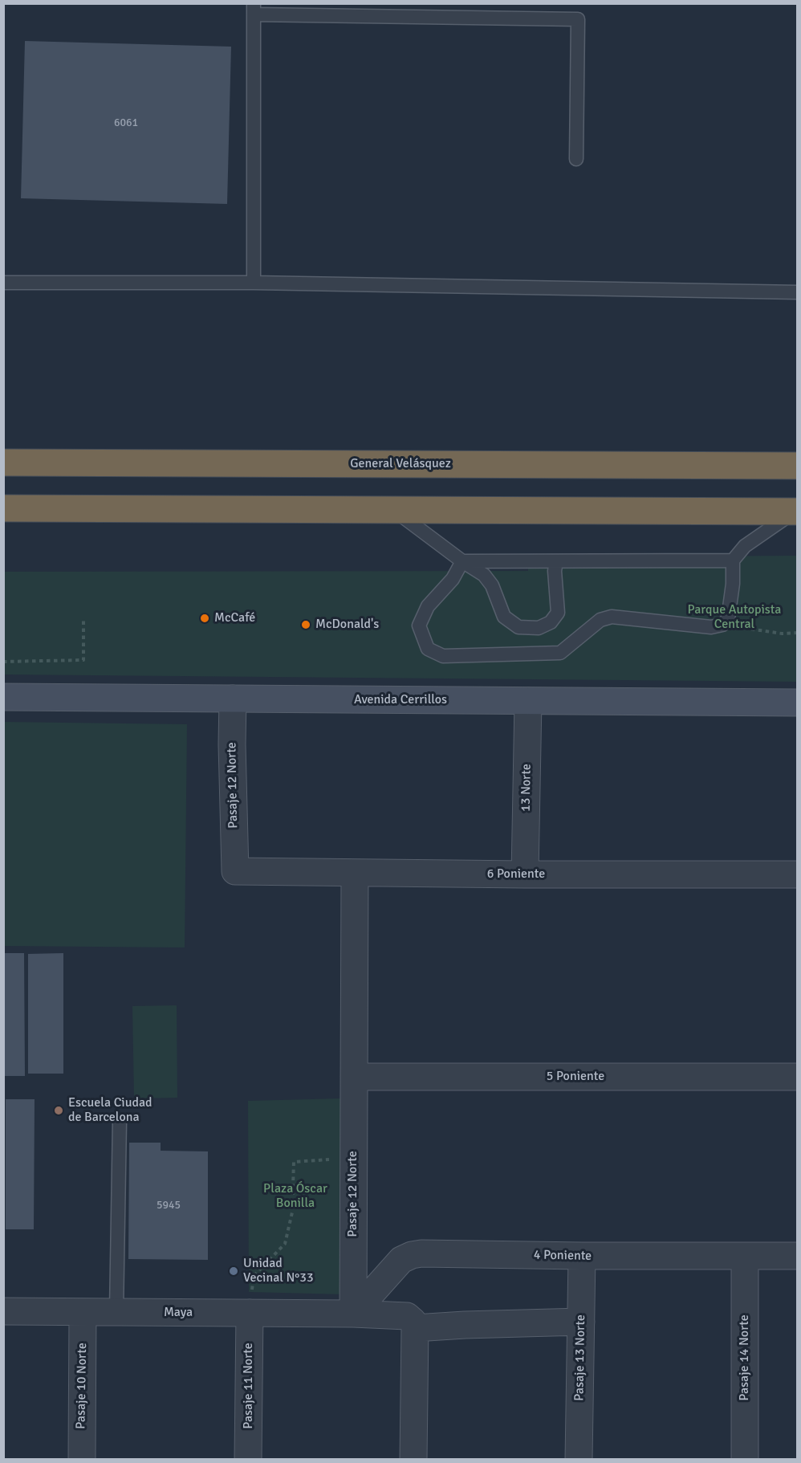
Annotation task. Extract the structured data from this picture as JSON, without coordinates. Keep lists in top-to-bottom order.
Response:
{
  "streets": {
    "highway": ["General Velásquez"],
    "main road": ["Avenida Cerrillos"],
    "street": [
      "Pasaje 12 Norte",
      "13 Norte",
      "6 Poniente",
      "5 Poniente",
      "4 Poniente",
      "Maya",
      "Pasaje 13 Norte",
      "Pasaje 14 Norte",
      "Pasaje 10 Norte",
      "Pasaje 11 Norte"
    ]
  },
  "crossings": [
    ["Avenida Cerrillos", "Pasaje 12 Norte"],
    ["Avenida Cerrillos", "13 Norte"],
    ["Pasaje 12 Norte", "6 Poniente"],
    ["Pasaje 12 Norte", "5 Poniente"],
    ["Pasaje 12 Norte", "4 Poniente"],
    ["Pasaje 12 Norte", "Maya"],
    ["13 Norte", "6 Poniente"],
    ["4 Poniente", "Maya"],
    ["4 Poniente", "Pasaje 13 Norte"],
    ["4 Poniente", "Pasaje 14 Norte"],
    ["Maya", "Pasaje 10 Norte"],
    ["Maya", "Pasaje 11 Norte"]
  ],
  "parks": ["Parque Autopista Central", "Plaza Óscar Bonilla"],
  "places": [
    "McCafé",
    "McDonald's",
    "Escuela Ciudad de Barcelona",
    "Unidad Vecinal N°33"
  ],
  "house_numbers": ["6061", "5945"]
}
